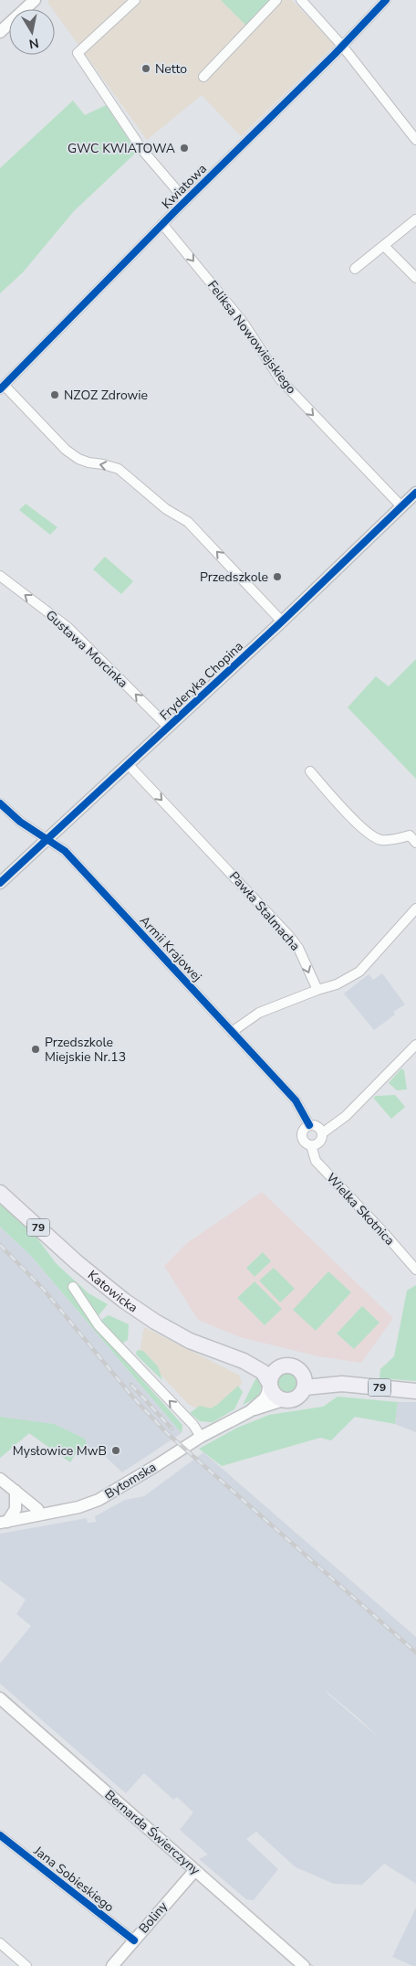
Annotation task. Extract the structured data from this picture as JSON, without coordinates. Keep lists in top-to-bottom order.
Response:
{
  "streets": {
    "main road": ["79", "Katowicka"],
    "street": [
      "Kwiatowa",
      "Feliksa Nowowiejskiego",
      "Gustawa Morcinka",
      "Fryderyka Chopina",
      "Pawła Stalmacha",
      "Armii Krajowej",
      "Wielka Skotnica",
      "Bytomska",
      "Bernarda Świerczyny",
      "Jana Sobieskiego",
      "Boliny"
    ]
  },
  "crossings": [
    ["Kwiatowa", "Feliksa Nowowiejskiego"],
    ["Feliksa Nowowiejskiego", "Fryderyka Chopina"],
    ["Gustawa Morcinka", "Fryderyka Chopina"],
    ["Fryderyka Chopina", "Pawła Stalmacha"],
    ["Fryderyka Chopina", "Armii Krajowej"],
    ["Armii Krajowej", "Wielka Skotnica"],
    ["79", "Katowicka"],
    ["79", "Bytomska"],
    ["Katowicka", "Bytomska"],
    ["Bernarda Świerczyny", "Boliny"],
    ["Jana Sobieskiego", "Boliny"]
  ],
  "one_way": ["Feliksa Nowowiejskiego", "Gustawa Morcinka", "Pawła Stalmacha"],
  "places": [
    "Netto",
    "GWC KWIATOWA",
    "NZOZ Zdrowie",
    "Przedszkole",
    "Przedszkole Miejskie Nr.13",
    "Mysłowice MwB"
  ],
  "north": "bottom"
}
